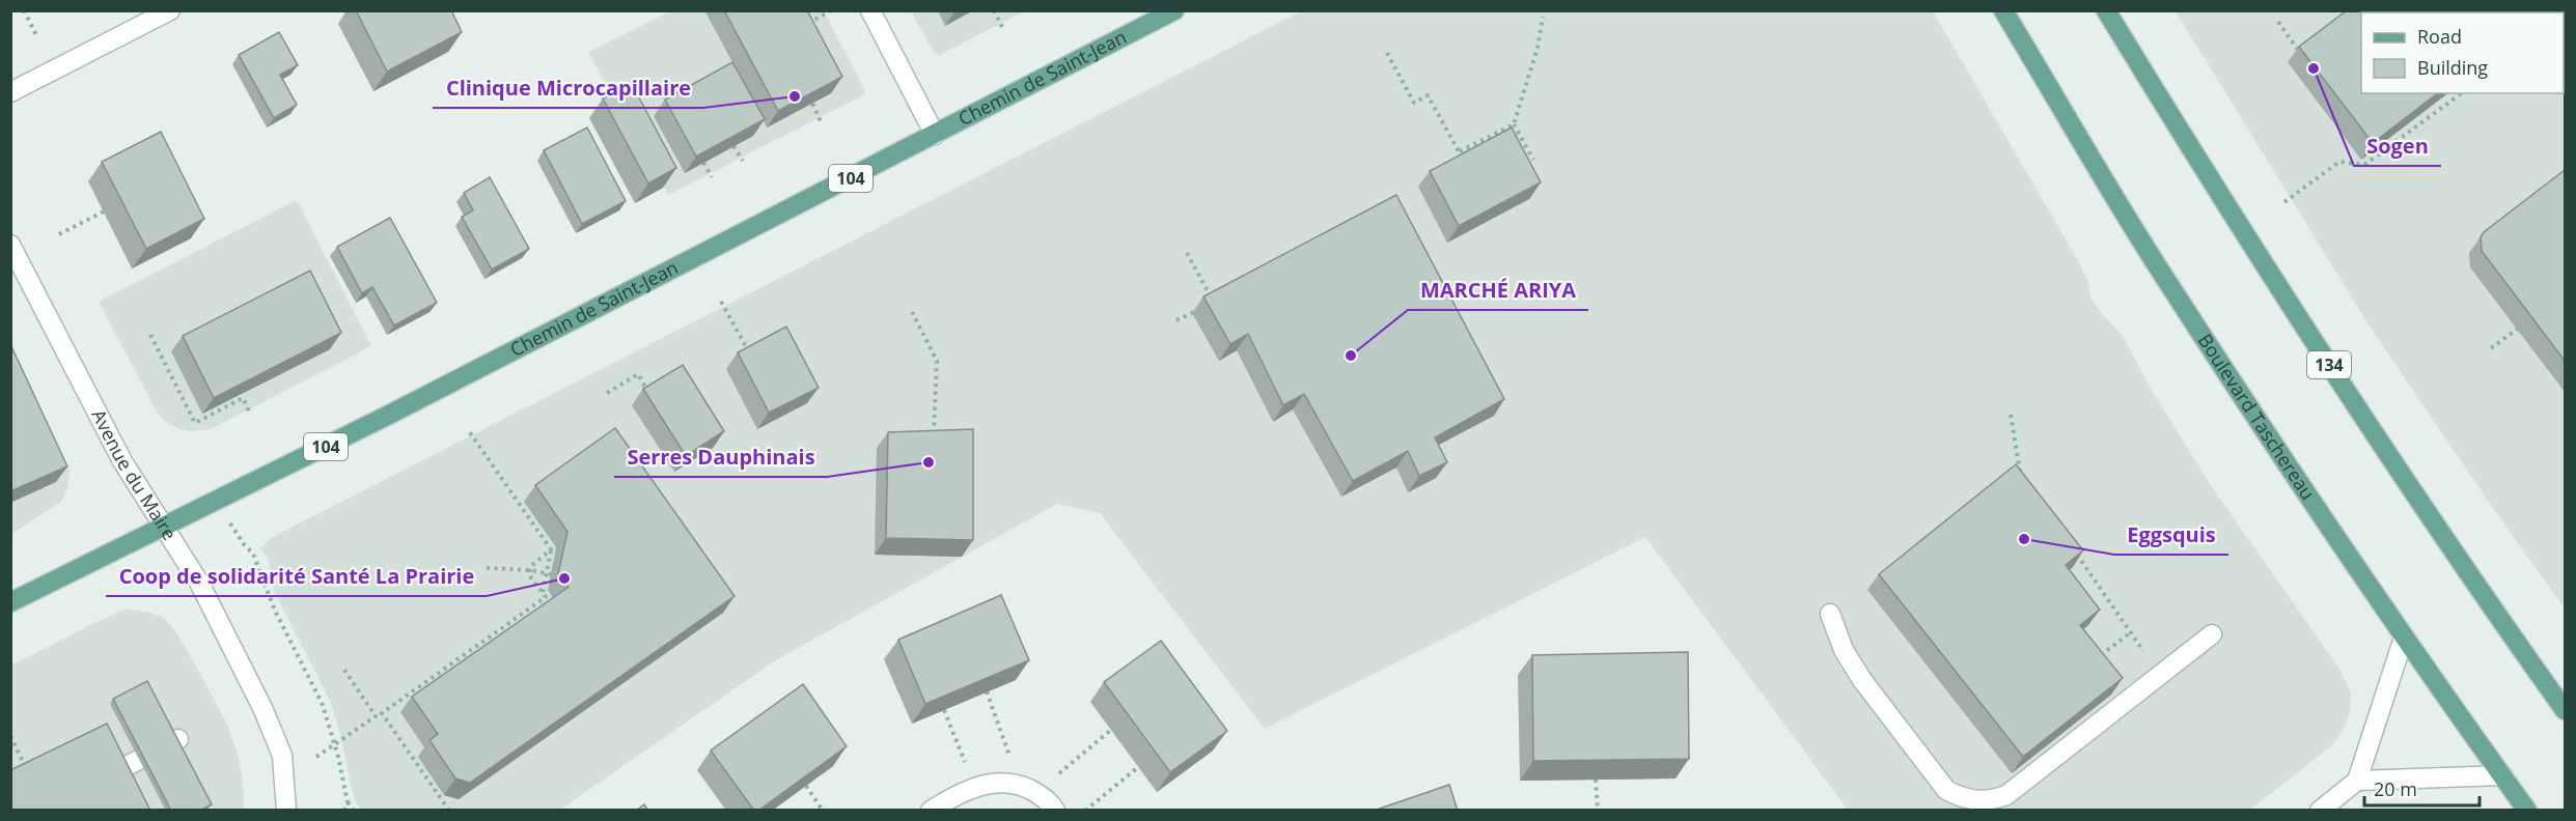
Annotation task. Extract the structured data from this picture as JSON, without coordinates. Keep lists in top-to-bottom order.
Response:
{
  "streets": {
    "main road": [
      "Chemin de Saint-Jean",
      "104",
      "134",
      "Boulevard Taschereau"
    ],
    "street": ["Avenue du Maire"]
  },
  "crossings": [
    ["Chemin de Saint-Jean", "Avenue du Maire"]
  ],
  "places": [
    "Sogen",
    "Clinique Microcapillaire",
    "MARCHÉ ARIYA",
    "Serres Dauphinais",
    "Eggsquis",
    "Coop de solidarité Santé La Prairie"
  ],
  "legend": ["Road", "Building"],
  "scale_bar": "20 m"
}
